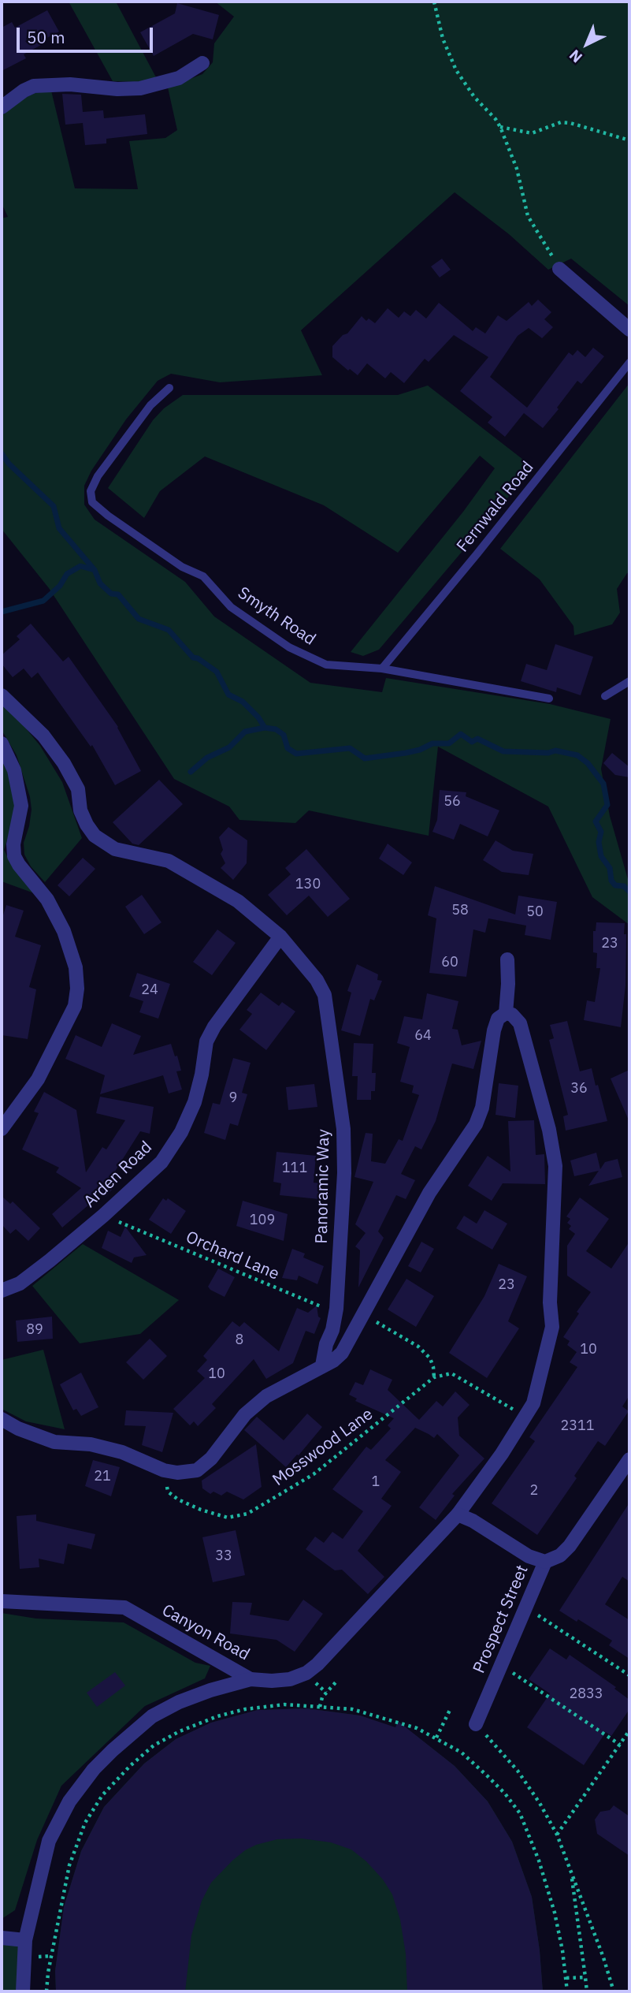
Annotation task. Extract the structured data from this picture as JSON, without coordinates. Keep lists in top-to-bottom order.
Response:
{
  "streets": {
    "street": [
      "Arden Road",
      "Panoramic Way",
      "Prospect Street",
      "Canyon Road"
    ],
    "lane": ["Fernwald Road", "Smyth Road"],
    "path": ["Orchard Lane", "Mosswood Lane"]
  },
  "crossings": [
    ["Fernwald Road", "Smyth Road"],
    ["Arden Road", "Panoramic Way"],
    ["Arden Road", "Orchard Lane"]
  ],
  "house_numbers": [
    "56",
    "130",
    "58",
    "50",
    "23",
    "60",
    "24",
    "64",
    "36",
    "9",
    "111",
    "109",
    "23",
    "89",
    "8",
    "10",
    "10",
    "2311",
    "21",
    "1",
    "2",
    "33",
    "2833"
  ],
  "scale_bar": "50 m",
  "north": "bottom left"
}
